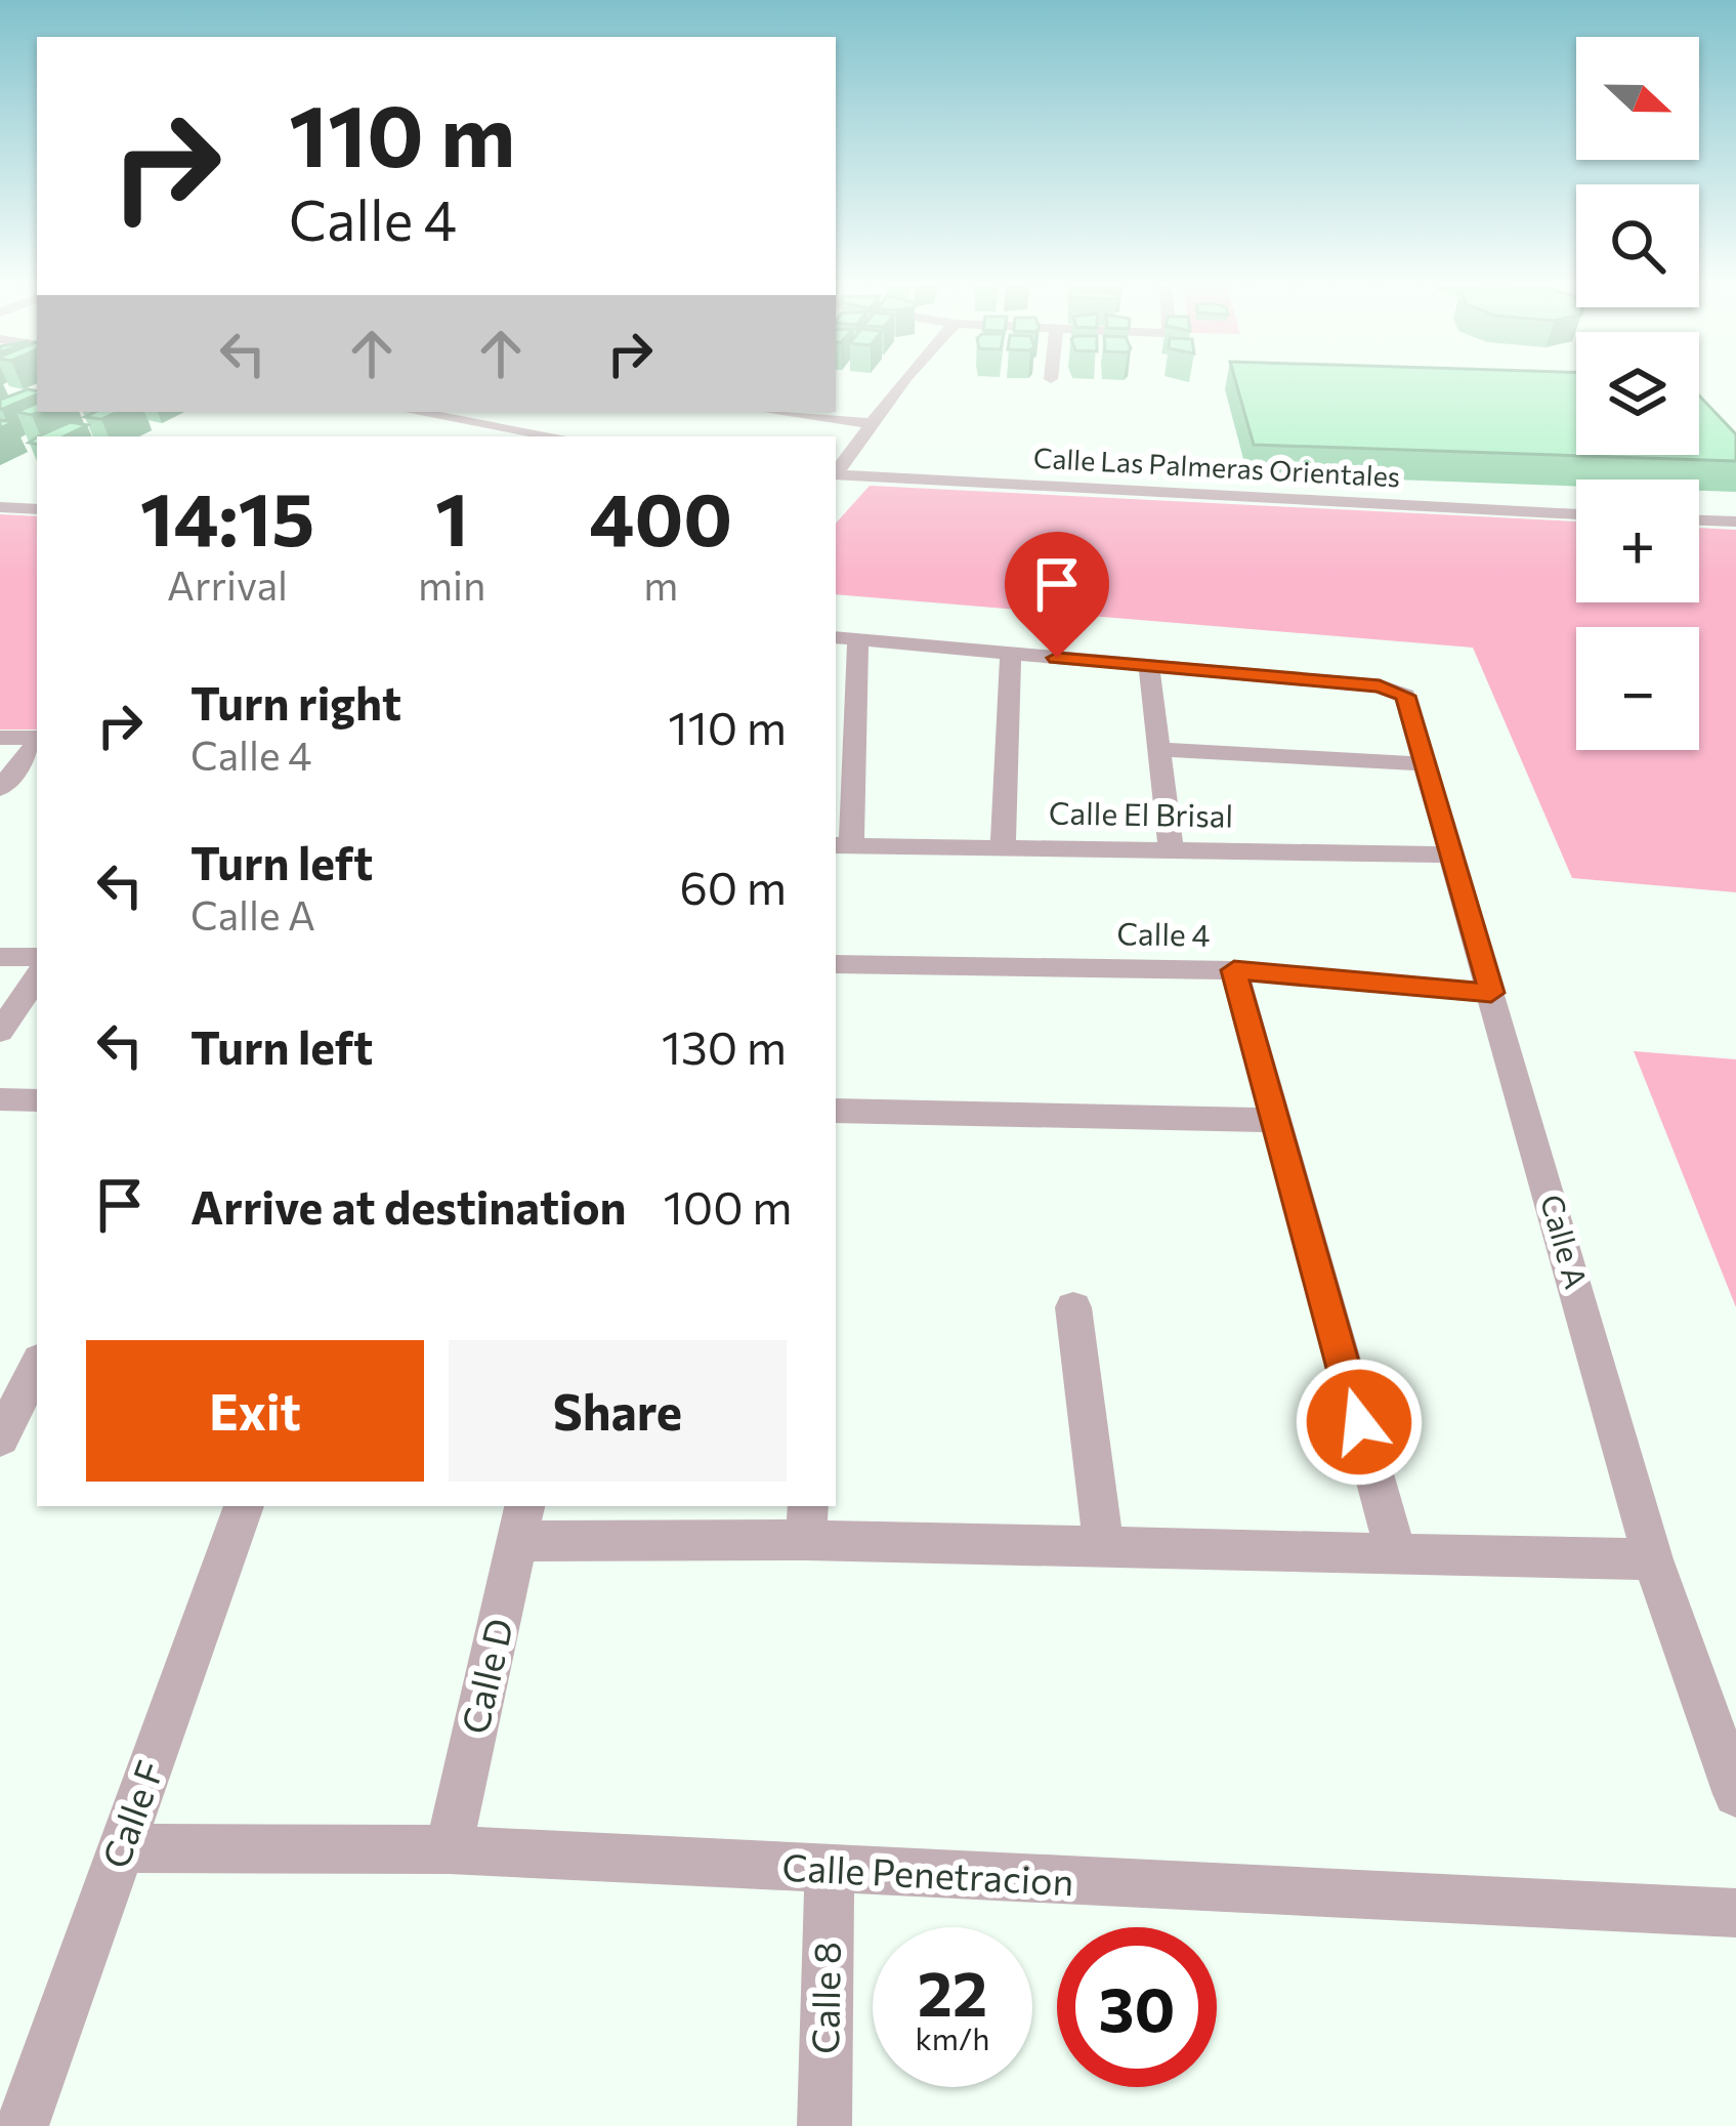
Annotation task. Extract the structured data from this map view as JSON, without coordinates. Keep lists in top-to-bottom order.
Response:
{
  "streets": {
    "street": [
      "Calle Las Palmeras Orientales",
      "Calle El Brisal",
      "Calle 4",
      "Calle A",
      "Calle D",
      "Calle F",
      "Calle Penetracion",
      "Calle 8"
    ]
  },
  "crossings": [
    ["Calle El Brisal", "Calle A"],
    ["Calle 4", "Calle A"],
    ["Calle D", "Calle Penetracion"],
    ["Calle F", "Calle Penetracion"],
    ["Calle Penetracion", "Calle 8"]
  ],
  "north": "right",
  "page": {
    "map_buttons": ["+", "−"],
    "turn": ["110 m", "Calle 4"],
    "eta": [
      "14:15",
      "Arrival",
      "1",
      "min",
      "400",
      "m"
    ],
    "list": [
      {
        "name": "Turn right",
        "note": "Calle 4",
        "value": "110 m"
      },
      {
        "name": "Turn left",
        "note": "Calle A",
        "value": "60 m"
      },
      {
        "name": "Turn left",
        "value": "130 m"
      },
      {
        "name": "Arrive at destination",
        "value": "100 m"
      }
    ],
    "buttons": ["Exit", "Share"],
    "speed": "22 km/h",
    "limit": "30"
  }
}
